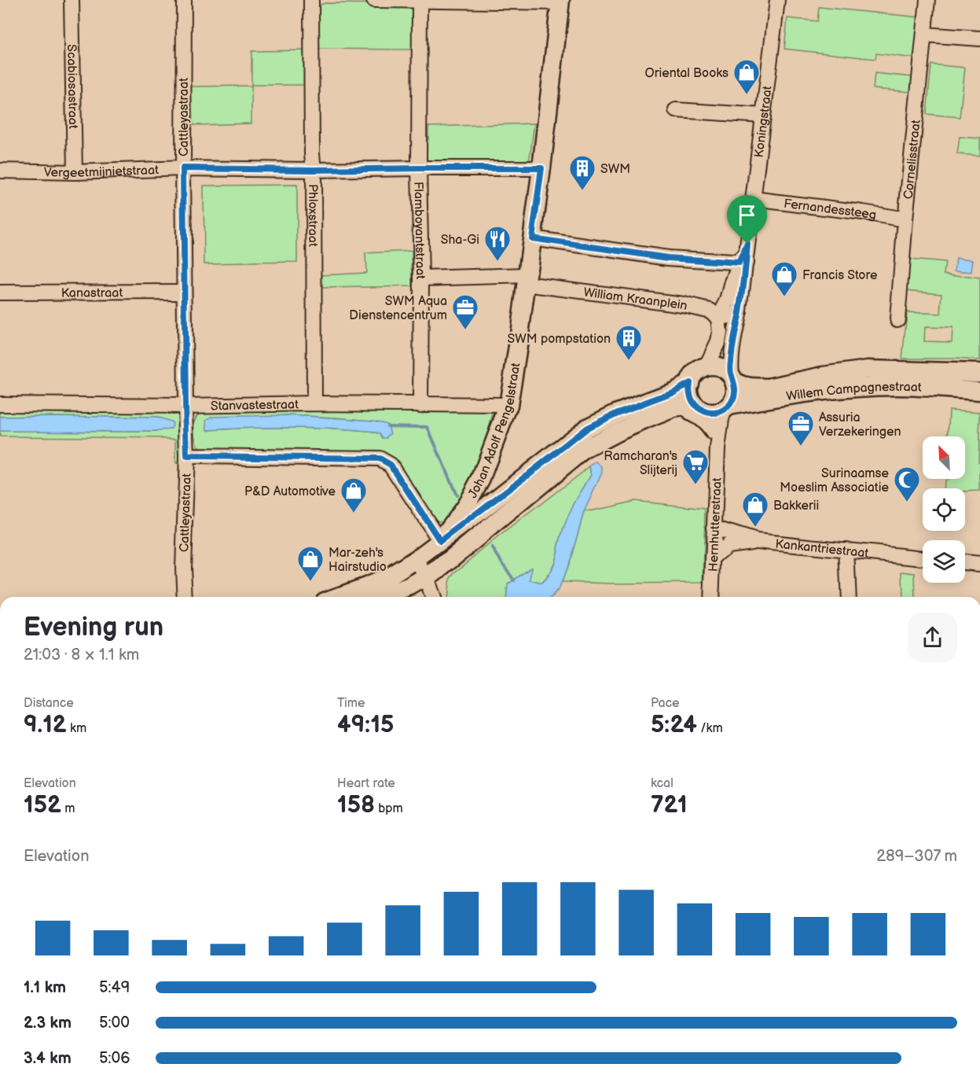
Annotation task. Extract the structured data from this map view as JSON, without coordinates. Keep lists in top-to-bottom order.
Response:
{
  "streets": {
    "main road": ["Willem Campagnestraat", "Johan Adolf Pengelstraat"],
    "street": [
      "Scabiosastraat",
      "Cattleyastraat",
      "Koningstraat",
      "Cornelisstraat",
      "Vergeetmijnietstraat",
      "Fernandessteeg",
      "Phloxstraat",
      "Flamboyantstraat",
      "Kanastraat",
      "William Kraanplein",
      "Stanvastestraat",
      "Hernhutterstraat",
      "Kankantriestraat"
    ]
  },
  "crossings": [
    ["Scabiosastraat", "Vergeetmijnietstraat"],
    ["Cattleyastraat", "Vergeetmijnietstraat"],
    ["Cattleyastraat", "Kanastraat"],
    ["Cattleyastraat", "Stanvastestraat"],
    ["Koningstraat", "Fernandessteeg"],
    ["Koningstraat", "William Kraanplein"],
    ["Koningstraat", "Willem Campagnestraat"],
    ["Koningstraat", "Hernhutterstraat"],
    ["Cornelisstraat", "Fernandessteeg"],
    ["Vergeetmijnietstraat", "Phloxstraat"],
    ["Vergeetmijnietstraat", "Flamboyantstraat"],
    ["Vergeetmijnietstraat", "Johan Adolf Pengelstraat"],
    ["Phloxstraat", "Stanvastestraat"],
    ["Flamboyantstraat", "William Kraanplein"],
    ["Flamboyantstraat", "Stanvastestraat"],
    ["William Kraanplein", "Johan Adolf Pengelstraat"],
    ["Willem Campagnestraat", "Hernhutterstraat"],
    ["Stanvastestraat", "Johan Adolf Pengelstraat"],
    ["Hernhutterstraat", "Kankantriestraat"]
  ],
  "places": {
    "shop": [
      "Oriental Books",
      "Francis Store",
      "P&D Automotive",
      "Bakkerii",
      "Mar-zeh's Hairstudio"
    ],
    "building": ["SWM", "SWM pompstation"],
    "restaurant": ["Sha-Gi"],
    "office": ["SWM Aqua Dienstencentrum", "Assuria Verzekeringen"],
    "supermarket": ["Ramcharan's Slijterij"],
    "mosque": ["Surinaamse Moeslim Associatie"]
  },
  "north": "top left",
  "page": {
    "heading": ["Evening run", "21:03 · 8 × 1.1 km"],
    "stats": [
      ["Distance", "9.12 km"],
      ["Time", "49:15"],
      ["Pace", "5:24 /km"],
      ["Elevation", "152 m"],
      ["Heart rate", "158 bpm"],
      ["kcal", "721"]
    ],
    "chart": ["Elevation", "289–307 m"],
    "list": [
      {
        "name": "1.1 km",
        "note": "5:49"
      },
      {
        "name": "2.3 km",
        "note": "5:00"
      },
      {
        "name": "3.4 km",
        "note": "5:06"
      }
    ]
  }
}
